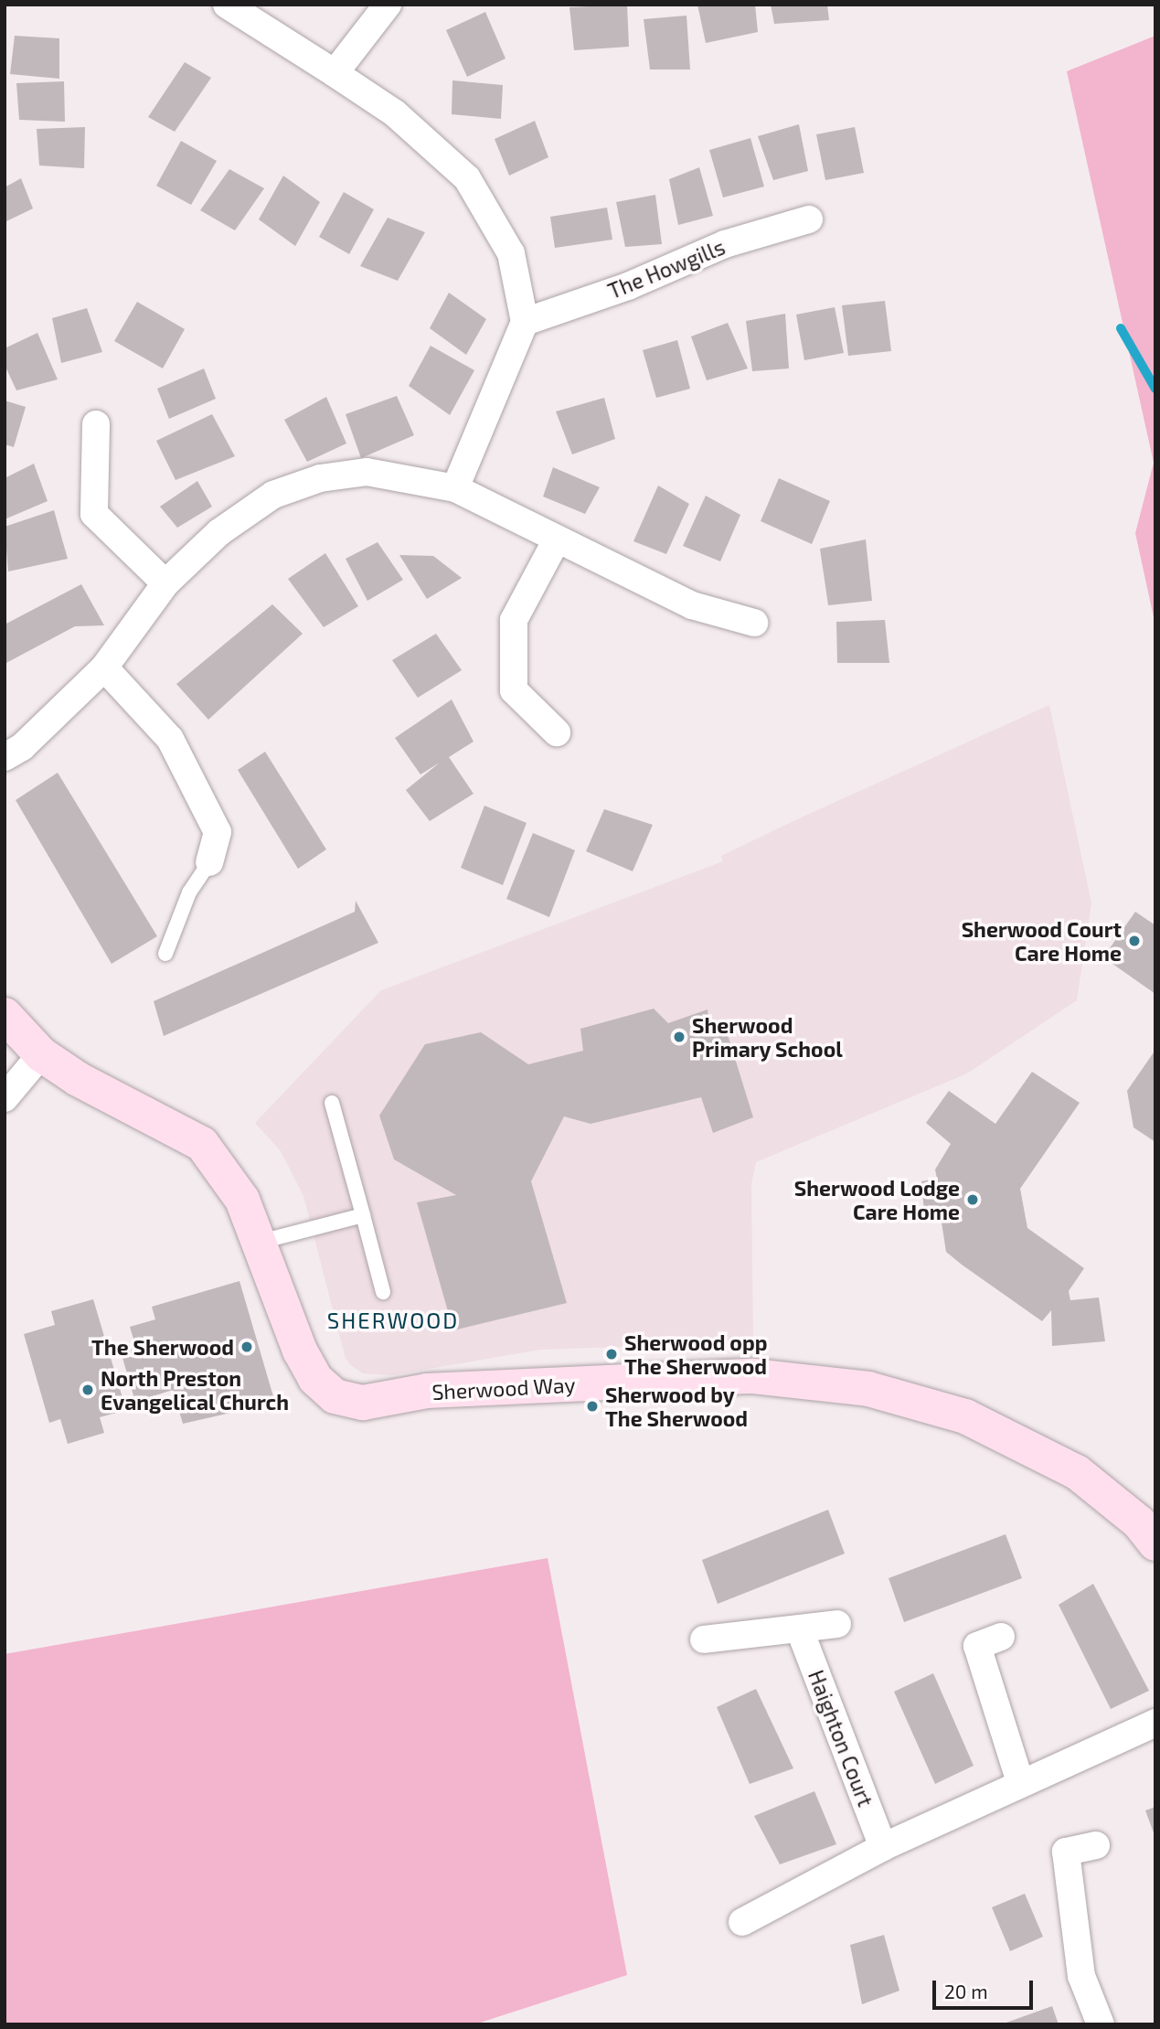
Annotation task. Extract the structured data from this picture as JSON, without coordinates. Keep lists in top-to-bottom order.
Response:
{
  "streets": {
    "street": ["The Howgills", "Sherwood Way", "Haighton Court"]
  },
  "districts": ["SHERWOOD"],
  "places": [
    "Sherwood Court Care Home",
    "Sherwood Primary School",
    "Sherwood Lodge Care Home",
    "The Sherwood",
    "Sherwood opp The Sherwood",
    "North Preston Evangelical Church",
    "Sherwood by The Sherwood"
  ],
  "scale_bar": "20 m"
}
